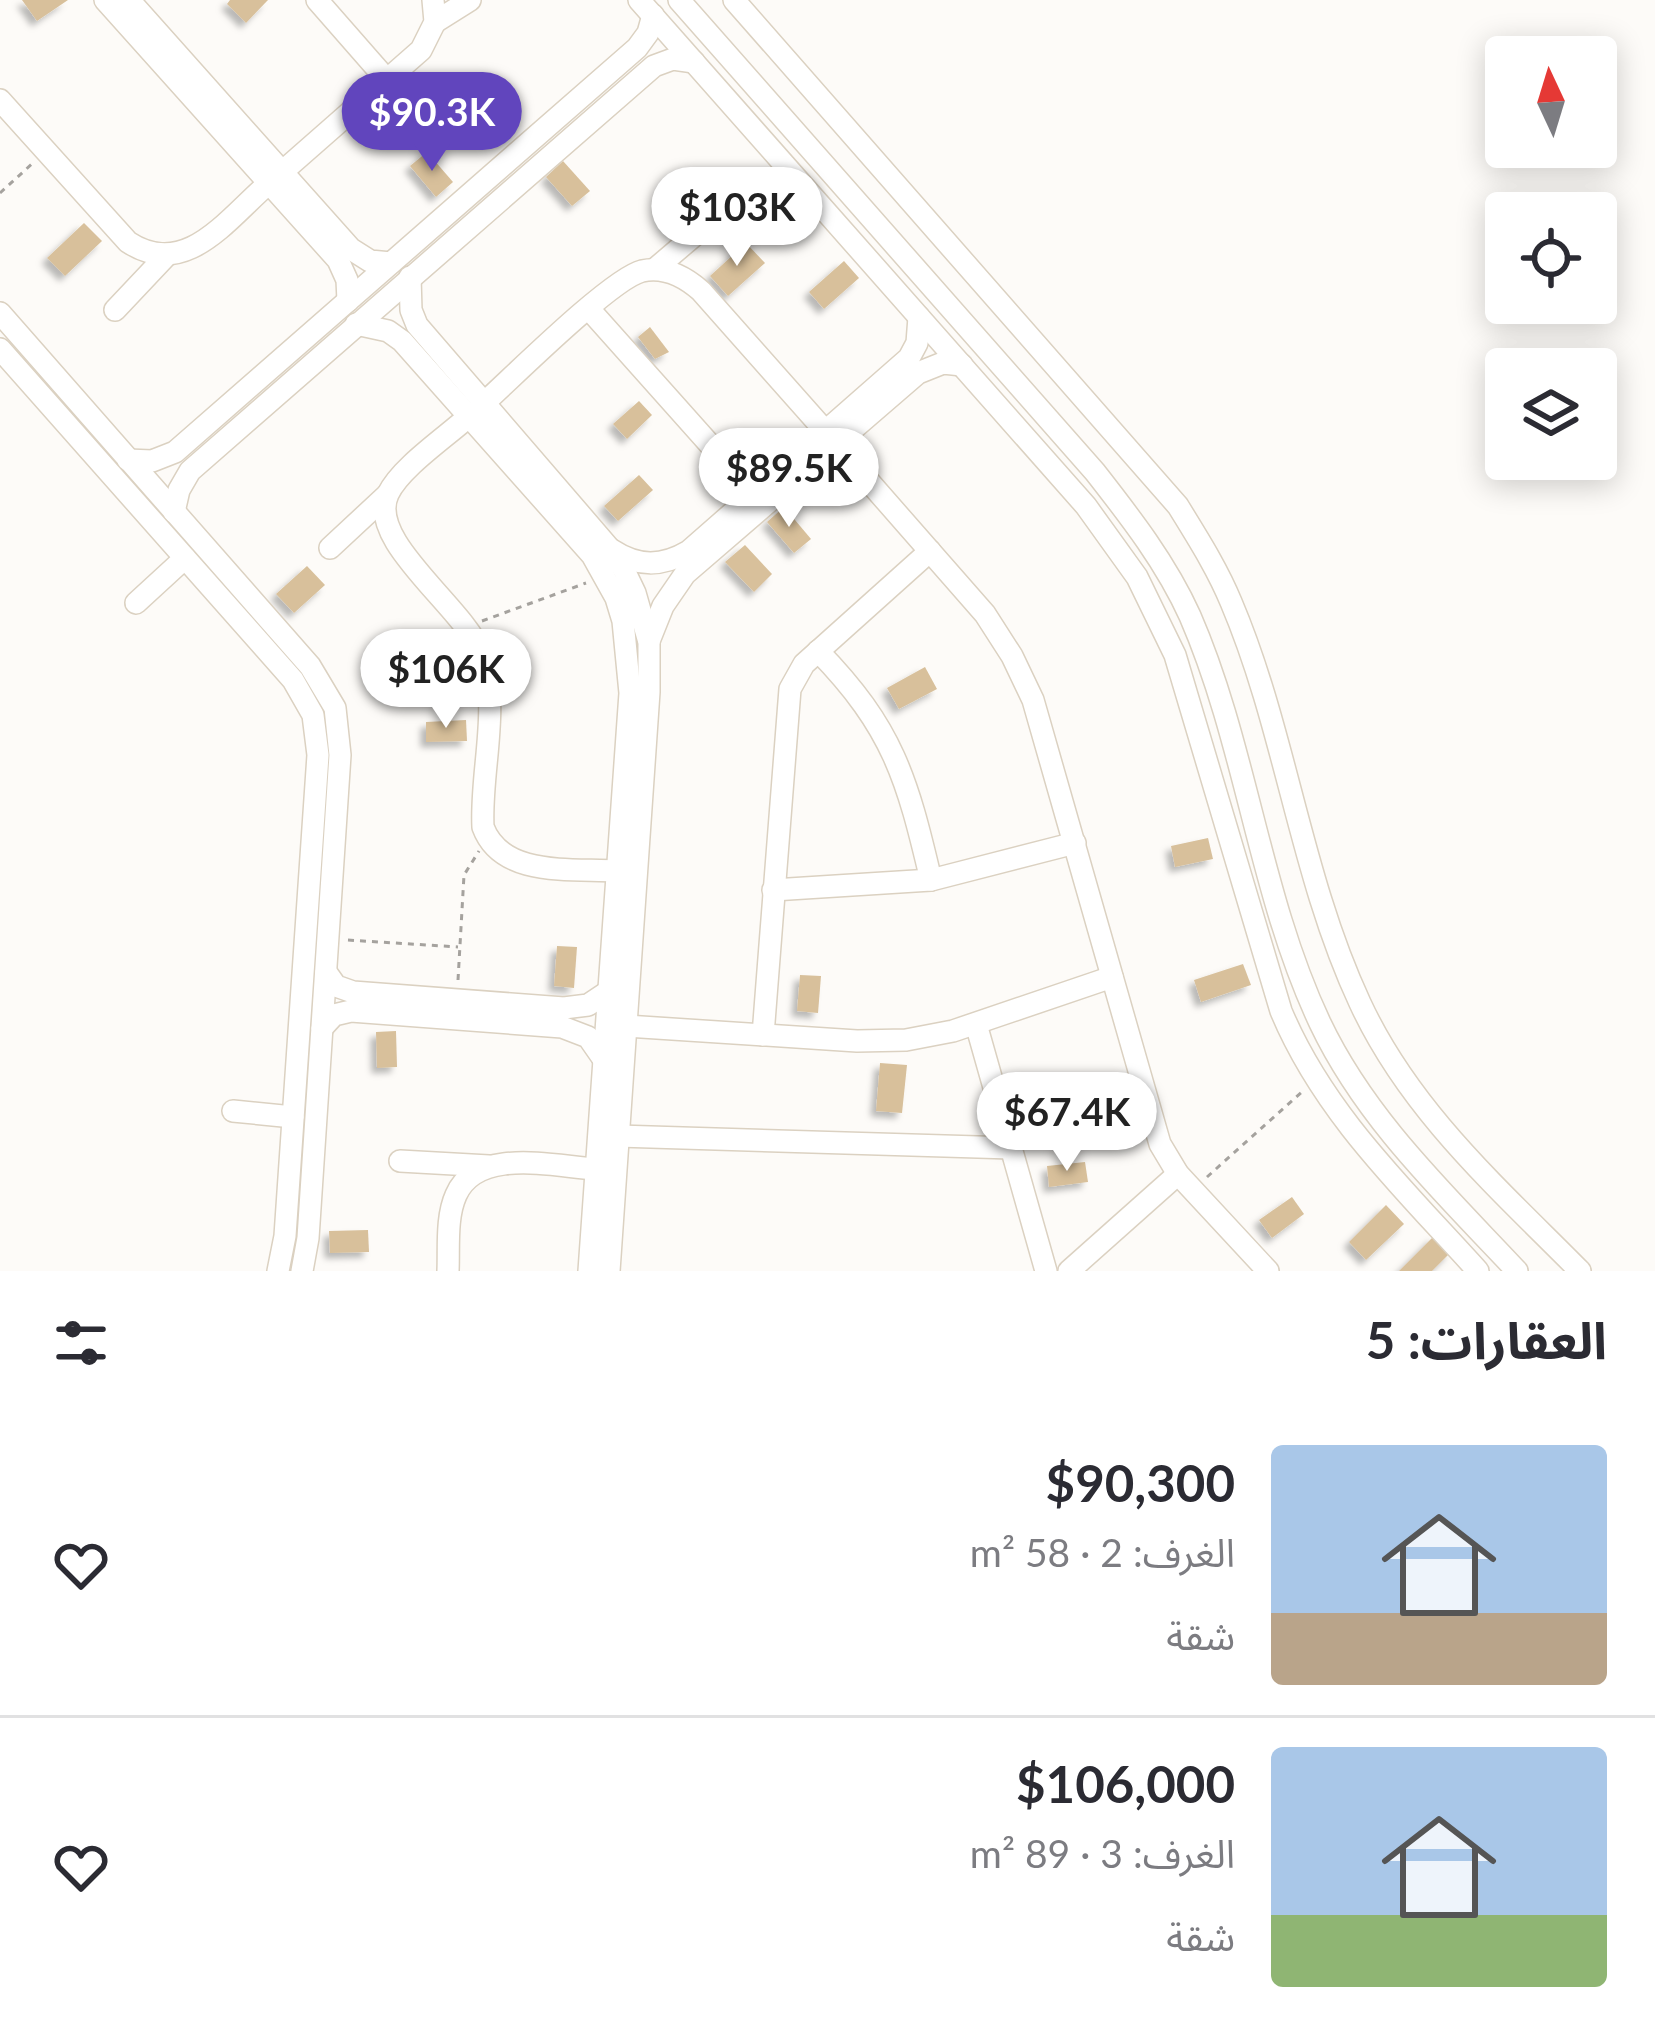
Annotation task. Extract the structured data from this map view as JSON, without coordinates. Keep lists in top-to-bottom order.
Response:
{
  "north": "top",
  "page": {
    "price": [
      "$90.3K",
      "$103K",
      "$89.5K",
      "$106K",
      "$67.4K"
    ],
    "heading": "العقارات: 5",
    "list": [
      {
        "name": "$90,300",
        "note": "الغرف: 2 · 58 m² · شقة"
      },
      {
        "name": "$106,000",
        "note": "الغرف: 3 · 89 m² · شقة"
      }
    ]
  }
}
